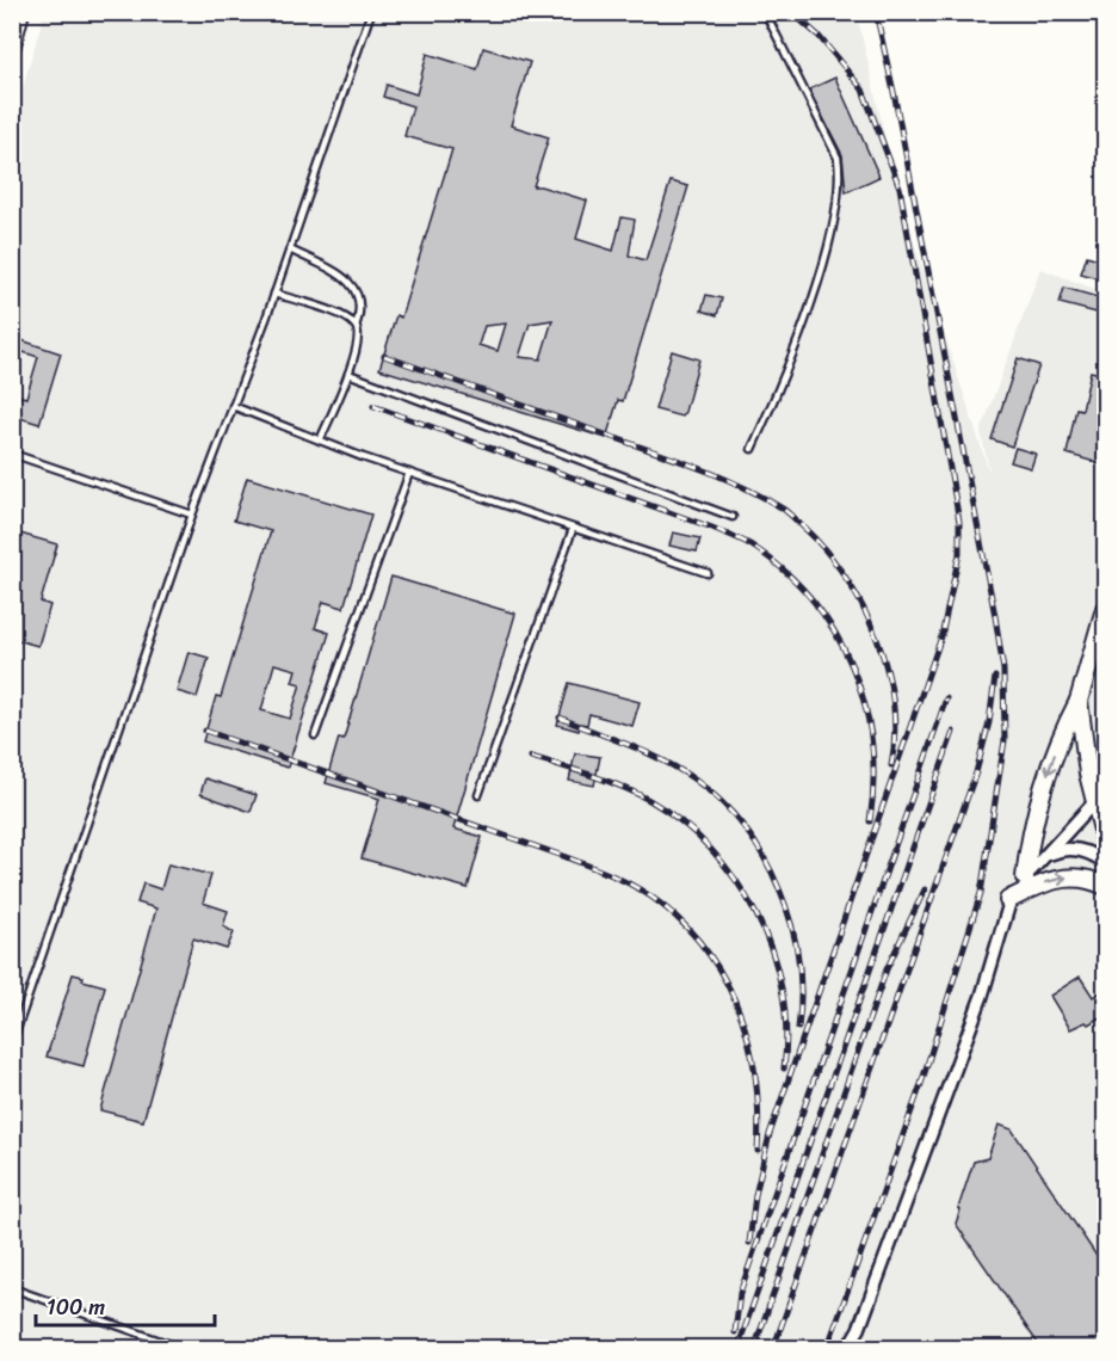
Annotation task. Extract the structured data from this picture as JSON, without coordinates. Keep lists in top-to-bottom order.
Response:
{
  "scale_bar": "100 m"
}
